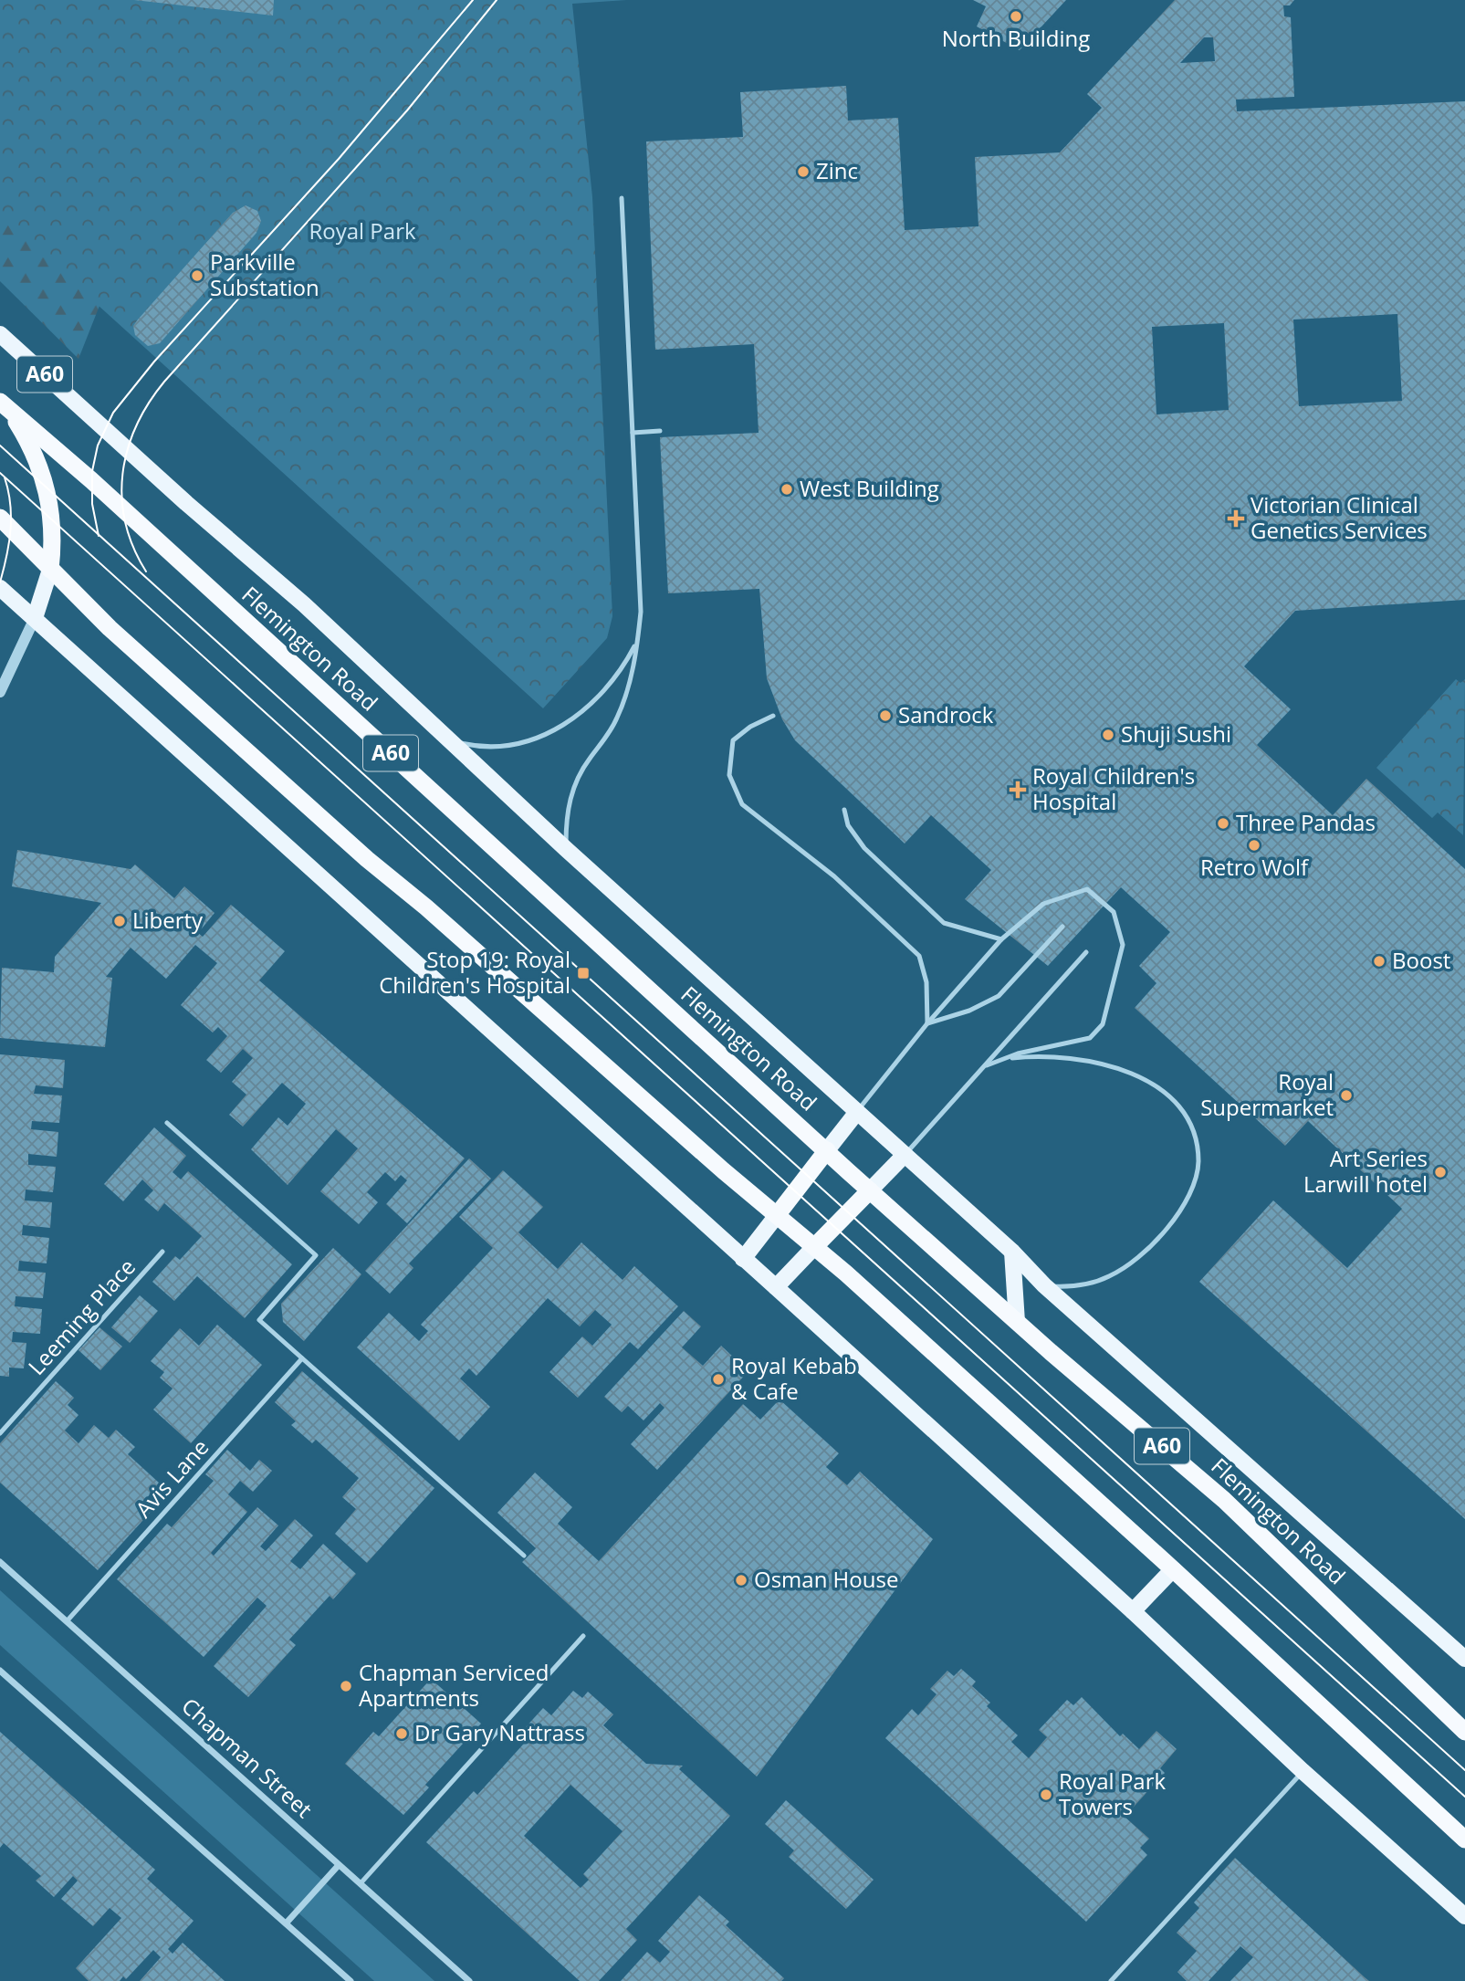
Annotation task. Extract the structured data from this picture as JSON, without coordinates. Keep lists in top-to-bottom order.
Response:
{
  "streets": {
    "highway": ["A60", "Flemington Road"],
    "street": ["Chapman Street"],
    "lane": ["Leeming Place", "Avis Lane"]
  },
  "crossings": [
    ["Avis Lane", "Chapman Street"]
  ],
  "parks": ["Royal Park"],
  "places": {
    "other": [
      "North Building",
      "Zinc",
      "Parkville Substation",
      "West Building",
      "Sandrock",
      "Shuji Sushi",
      "Three Pandas",
      "Retro Wolf",
      "Liberty",
      "Boost",
      "Royal Supermarket",
      "Art Series Larwill hotel",
      "Royal Kebab & Cafe",
      "Osman House",
      "Chapman Serviced Apartments",
      "Dr Gary Nattrass",
      "Royal Park Towers"
    ],
    "health": ["Victorian Clinical Genetics Services", "Royal Children's Hospital"],
    "transit": ["Stop 19: Royal Children's Hospital"]
  }
}
